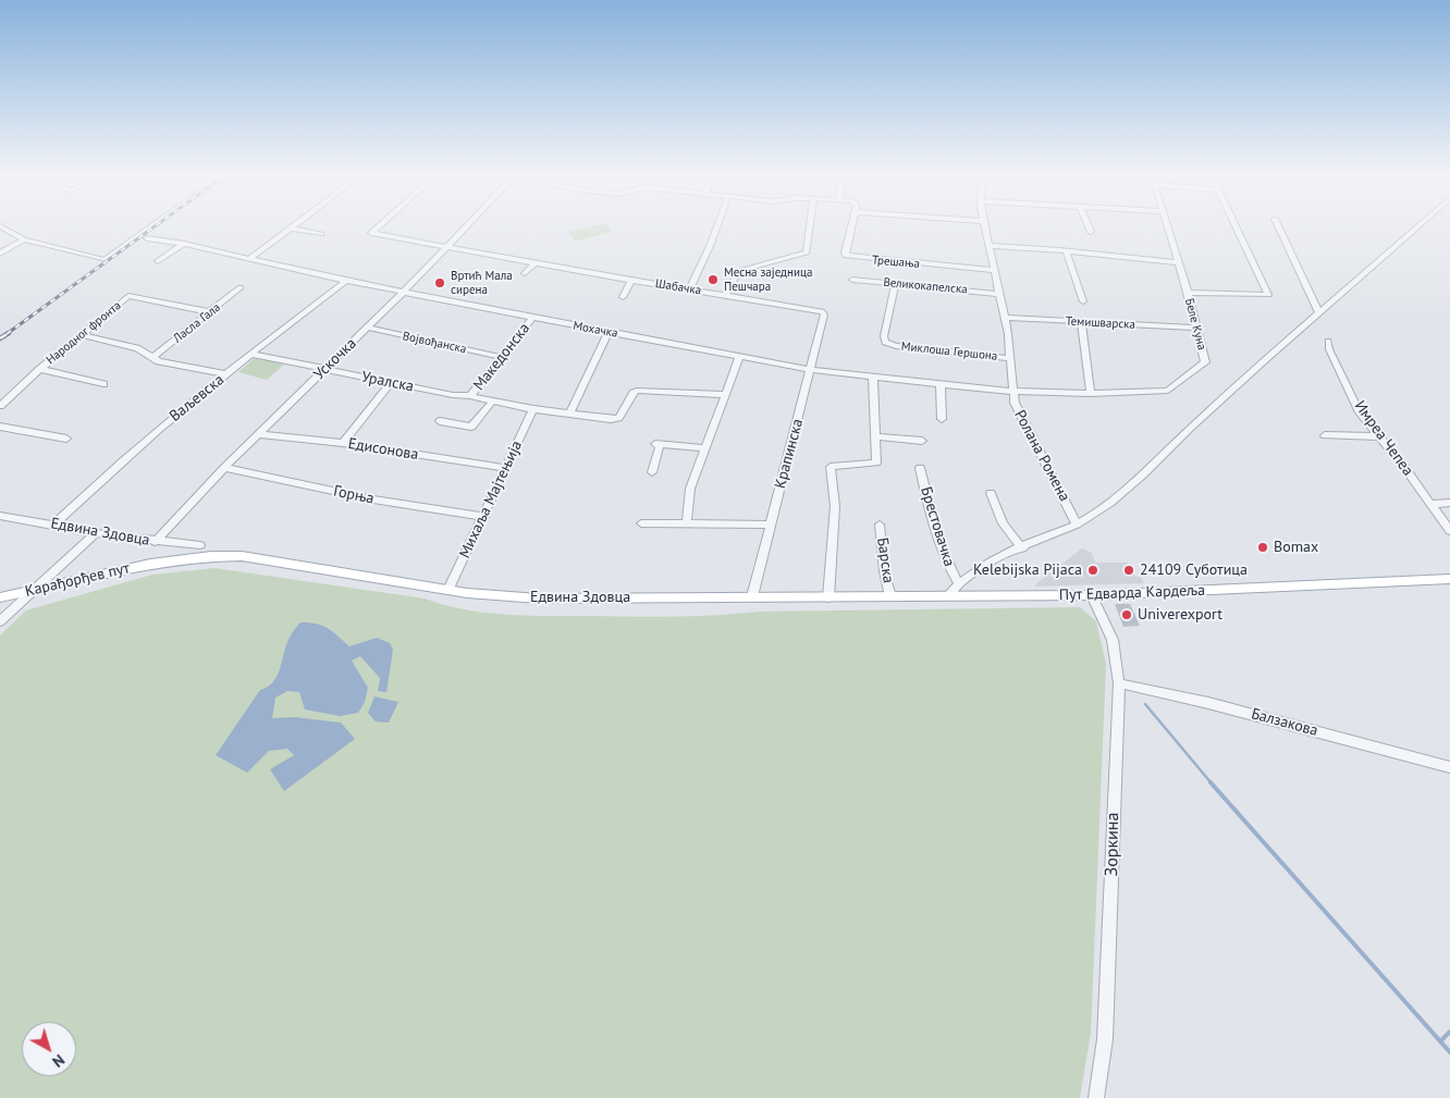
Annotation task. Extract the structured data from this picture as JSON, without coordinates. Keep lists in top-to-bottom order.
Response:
{
  "streets": {
    "main road": ["Едвина Здовца", "Карађорђев пут", "Пут Едварда Кардеља"],
    "street": [
      "Трешања",
      "Великокапелска",
      "Шабачка",
      "Ласла Гала",
      "Темишварска",
      "Беле Куна",
      "Мохачка",
      "Народног фронта",
      "Војвођанска",
      "Миклоша Гершона",
      "Македонска",
      "Ускочка",
      "Уралска",
      "Ваљевска",
      "Имреа Чепеа",
      "Едисонова",
      "Крапинска",
      "Ролана Ромена",
      "Горња",
      "Михаља Мајтењија",
      "Брестовачка",
      "Барска",
      "Балзакова",
      "Зоркина"
    ]
  },
  "crossings": [
    ["Трешања", "Ролана Ромена"],
    ["Великокапелска", "Миклоша Гершона"],
    ["Великокапелска", "Ролана Ромена"],
    ["Шабачка", "Ускочка"],
    ["Шабачка", "Крапинска"],
    ["Ласла Гала", "Народног фронта"],
    ["Темишварска", "Беле Куна"],
    ["Темишварска", "Ролана Ромена"],
    ["Беле Куна", "Мохачка"],
    ["Беле Куна", "Ролана Ромена"],
    ["Мохачка", "Македонска"],
    ["Мохачка", "Ускочка"],
    ["Мохачка", "Ваљевска"],
    ["Мохачка", "Крапинска"],
    ["Мохачка", "Ролана Ромена"],
    ["Војвођанска", "Македонска"],
    ["Војвођанска", "Ускочка"],
    ["Миклоша Гершона", "Ролана Ромена"],
    ["Македонска", "Уралска"],
    ["Ускочка", "Уралска"],
    ["Ускочка", "Едисонова"],
    ["Ускочка", "Горња"],
    ["Ускочка", "Едвина Здовца"],
    ["Уралска", "Ваљевска"],
    ["Уралска", "Михаља Мајтењија"],
    ["Ваљевска", "Едвина Здовца"],
    ["Едисонова", "Михаља Мајтењија"],
    ["Крапинска", "Едвина Здовца"],
    ["Горња", "Михаља Мајтењија"],
    ["Михаља Мајтењија", "Едвина Здовца"],
    ["Едвина Здовца", "Барска"],
    ["Едвина Здовца", "Карађорђев пут"],
    ["Едвина Здовца", "Пут Едварда Кардеља"],
    ["Пут Едварда Кардеља", "Зоркина"],
    ["Балзакова", "Зоркина"]
  ],
  "places": [
    "Месна заједница Пешчара",
    "Вртић Мала сирена",
    "Bomax",
    "Kelebijska Pijaca",
    "24109 Суботица",
    "Univerexport"
  ],
  "north": "bottom right"
}
